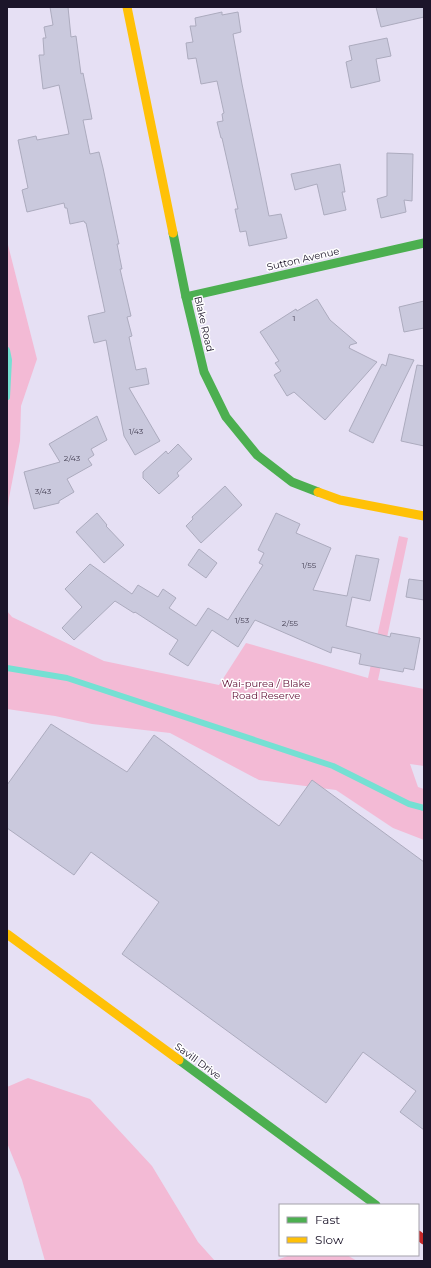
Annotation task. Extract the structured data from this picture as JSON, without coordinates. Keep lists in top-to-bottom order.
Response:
{
  "streets": {
    "street": ["Sutton Avenue", "Blake Road", "Savill Drive"]
  },
  "crossings": [
    ["Sutton Avenue", "Blake Road"]
  ],
  "parks": ["Wai-purea / Blake Road Reserve"],
  "house_numbers": [
    "1",
    "1/43",
    "2/43",
    "3/43",
    "1/55",
    "1/53",
    "2/55"
  ],
  "legend": ["Fast", "Slow"]
}
